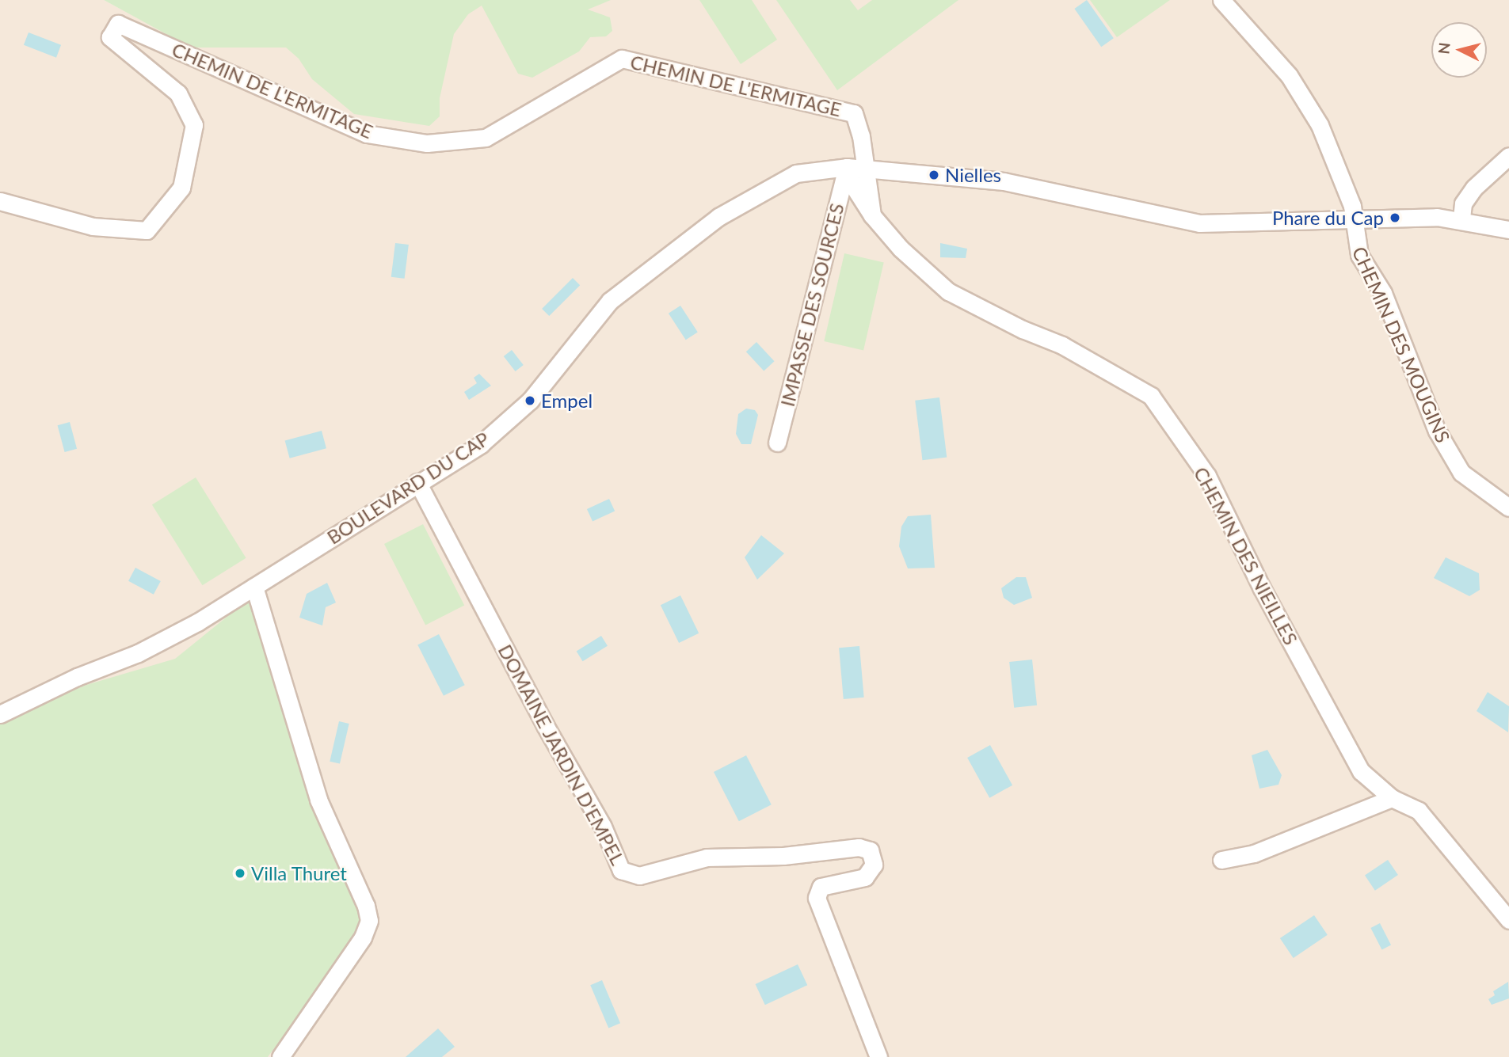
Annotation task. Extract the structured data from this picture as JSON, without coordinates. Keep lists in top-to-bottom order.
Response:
{
  "streets": {
    "street": [
      "CHEMIN DE L'ERMITAGE",
      "IMPASSE DES SOURCES",
      "CHEMIN DES MOUGINS",
      "BOULEVARD DU CAP",
      "CHEMIN DES NIEILLES",
      "DOMAINE JARDIN D'EMPEL"
    ]
  },
  "crossings": [
    ["CHEMIN DE L'ERMITAGE", "BOULEVARD DU CAP"],
    ["IMPASSE DES SOURCES", "BOULEVARD DU CAP"],
    ["IMPASSE DES SOURCES", "CHEMIN DES NIEILLES"],
    ["CHEMIN DES MOUGINS", "BOULEVARD DU CAP"],
    ["BOULEVARD DU CAP", "CHEMIN DES NIEILLES"],
    ["BOULEVARD DU CAP", "DOMAINE JARDIN D'EMPEL"]
  ],
  "places": [
    "Nielles",
    "Phare du Cap",
    "Empel",
    "Villa Thuret"
  ],
  "north": "left"
}
